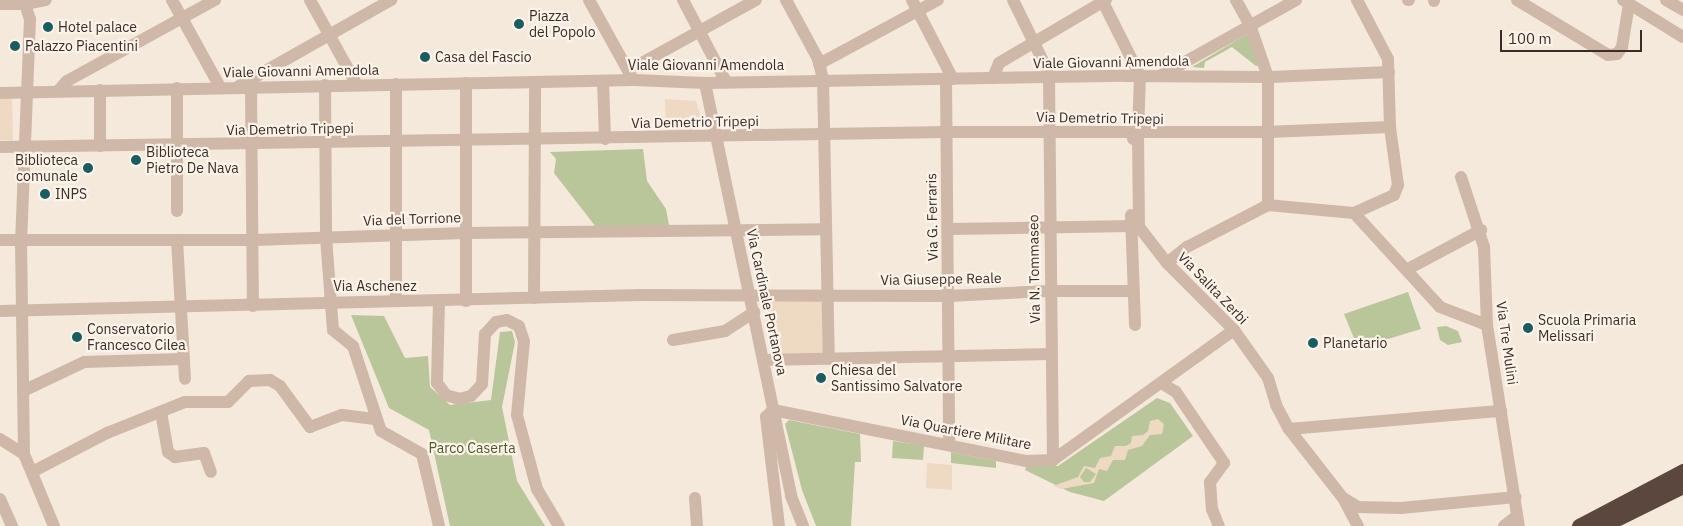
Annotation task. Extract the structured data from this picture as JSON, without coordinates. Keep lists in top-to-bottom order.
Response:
{
  "streets": {
    "street": [
      "Viale Giovanni Amendola",
      "Via Demetrio Tripepi",
      "Via G. Ferraris",
      "Via del Torrione",
      "Via N. Tommaseo",
      "Via Giuseppe Reale",
      "Via Aschenez",
      "Via Salita Zerbi",
      "Via Cardinale Portanova",
      "Via Tre Mulini",
      "Via Quartiere Militare"
    ]
  },
  "crossings": [
    ["Viale Giovanni Amendola", "Via G. Ferraris"],
    ["Viale Giovanni Amendola", "Via N. Tommaseo"],
    ["Viale Giovanni Amendola", "Via Salita Zerbi"],
    ["Viale Giovanni Amendola", "Via Cardinale Portanova"],
    ["Via Demetrio Tripepi", "Via G. Ferraris"],
    ["Via Demetrio Tripepi", "Via N. Tommaseo"],
    ["Via Demetrio Tripepi", "Via Salita Zerbi"],
    ["Via Demetrio Tripepi", "Via Cardinale Portanova"],
    ["Via G. Ferraris", "Via Giuseppe Reale"],
    ["Via G. Ferraris", "Via Quartiere Militare"],
    ["Via del Torrione", "Via Cardinale Portanova"],
    ["Via N. Tommaseo", "Via Giuseppe Reale"],
    ["Via N. Tommaseo", "Via Quartiere Militare"],
    ["Via Giuseppe Reale", "Via Aschenez"],
    ["Via Giuseppe Reale", "Via Cardinale Portanova"],
    ["Via Aschenez", "Via Cardinale Portanova"],
    ["Via Cardinale Portanova", "Via Quartiere Militare"]
  ],
  "parks": ["Parco Caserta"],
  "places": [
    "Piazza del Popolo",
    "Hotel palace",
    "Palazzo Piacentini",
    "Casa del Fascio",
    "Biblioteca Pietro De Nava",
    "Biblioteca comunale",
    "INPS",
    "Scuola Primaria Melissari",
    "Conservatorio Francesco Cilea",
    "Planetario",
    "Chiesa del Santissimo Salvatore"
  ],
  "scale_bar": "100 m"
}
